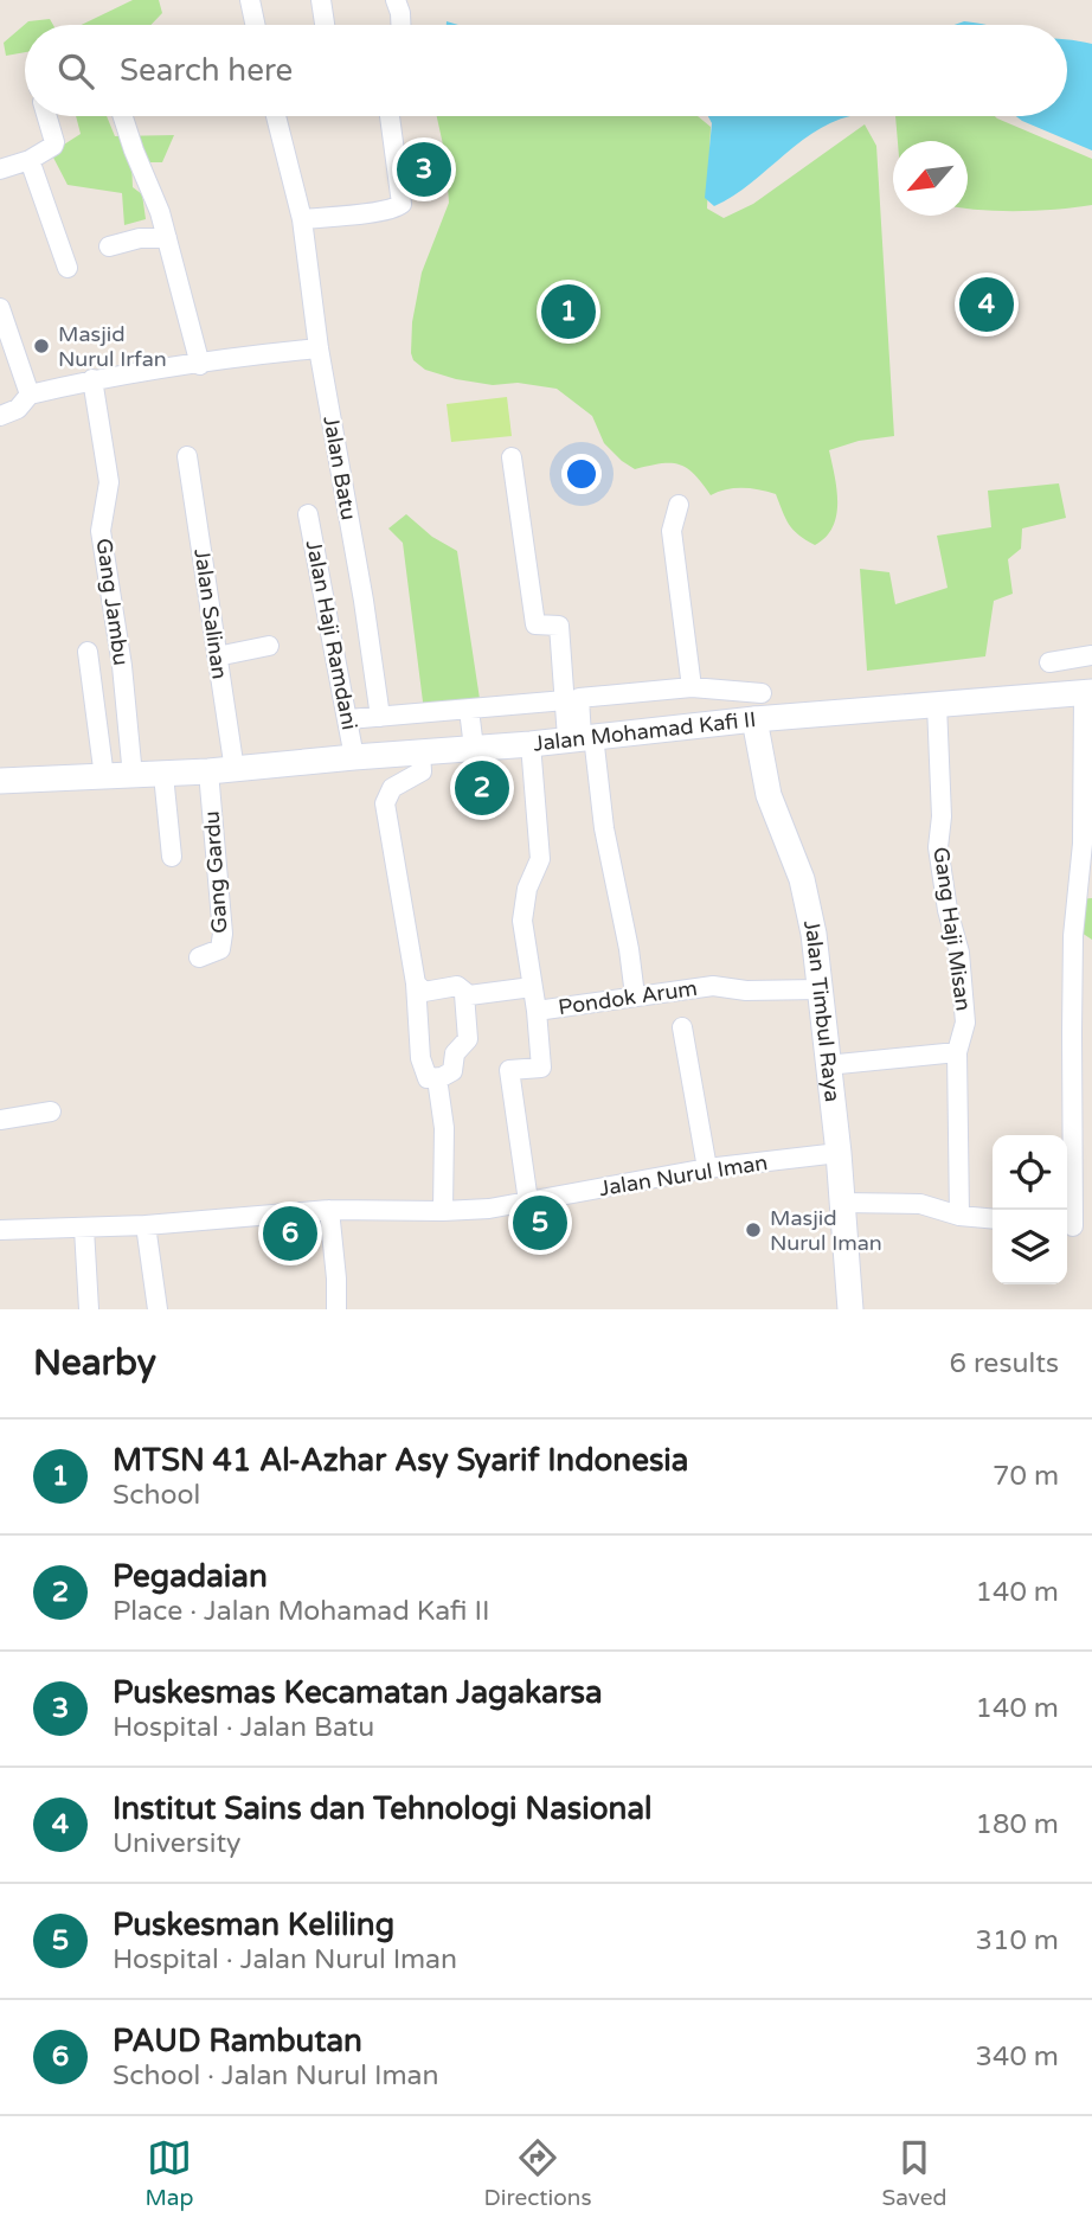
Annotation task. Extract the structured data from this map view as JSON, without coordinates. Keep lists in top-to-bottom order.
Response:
{
  "streets": {
    "main road": ["Jalan Mohamad Kafi II", "Jalan Timbul Raya"],
    "street": [
      "Jalan Batu",
      "Gang Jambu",
      "Jalan Salinan",
      "Jalan Haji Ramdani",
      "Gang Gardu",
      "Gang Haji Misan",
      "Pondok Arum",
      "Jalan Nurul Iman"
    ]
  },
  "crossings": [
    ["Gang Jambu", "Jalan Mohamad Kafi II"],
    ["Jalan Salinan", "Jalan Mohamad Kafi II"],
    ["Jalan Haji Ramdani", "Jalan Mohamad Kafi II"],
    ["Jalan Mohamad Kafi II", "Gang Gardu"],
    ["Jalan Mohamad Kafi II", "Gang Haji Misan"],
    ["Jalan Mohamad Kafi II", "Jalan Timbul Raya"],
    ["Pondok Arum", "Jalan Timbul Raya"],
    ["Jalan Timbul Raya", "Jalan Nurul Iman"]
  ],
  "places": ["Masjid Nurul Irfan", "Masjid Nurul Iman"],
  "north": "bottom left",
  "page": {
    "search": "Search here",
    "pins": [
      "3",
      "4",
      "1",
      "2",
      "5",
      "6"
    ],
    "heading": ["Nearby", "6 results"],
    "list": [
      {
        "mark": "1",
        "name": "MTSN 41 Al-Azhar Asy Syarif Indonesia",
        "note": "School",
        "value": "70 m"
      },
      {
        "mark": "2",
        "name": "Pegadaian",
        "note": "Place · Jalan Mohamad Kafi II",
        "value": "140 m"
      },
      {
        "mark": "3",
        "name": "Puskesmas Kecamatan Jagakarsa",
        "note": "Hospital · Jalan Batu",
        "value": "140 m"
      },
      {
        "mark": "4",
        "name": "Institut Sains dan Tehnologi Nasional",
        "note": "University",
        "value": "180 m"
      },
      {
        "mark": "5",
        "name": "Puskesman Keliling",
        "note": "Hospital · Jalan Nurul Iman",
        "value": "310 m"
      },
      {
        "mark": "6",
        "name": "PAUD Rambutan",
        "note": "School · Jalan Nurul Iman",
        "value": "340 m"
      }
    ],
    "nav": ["Map", "Directions", "Saved"]
  }
}
